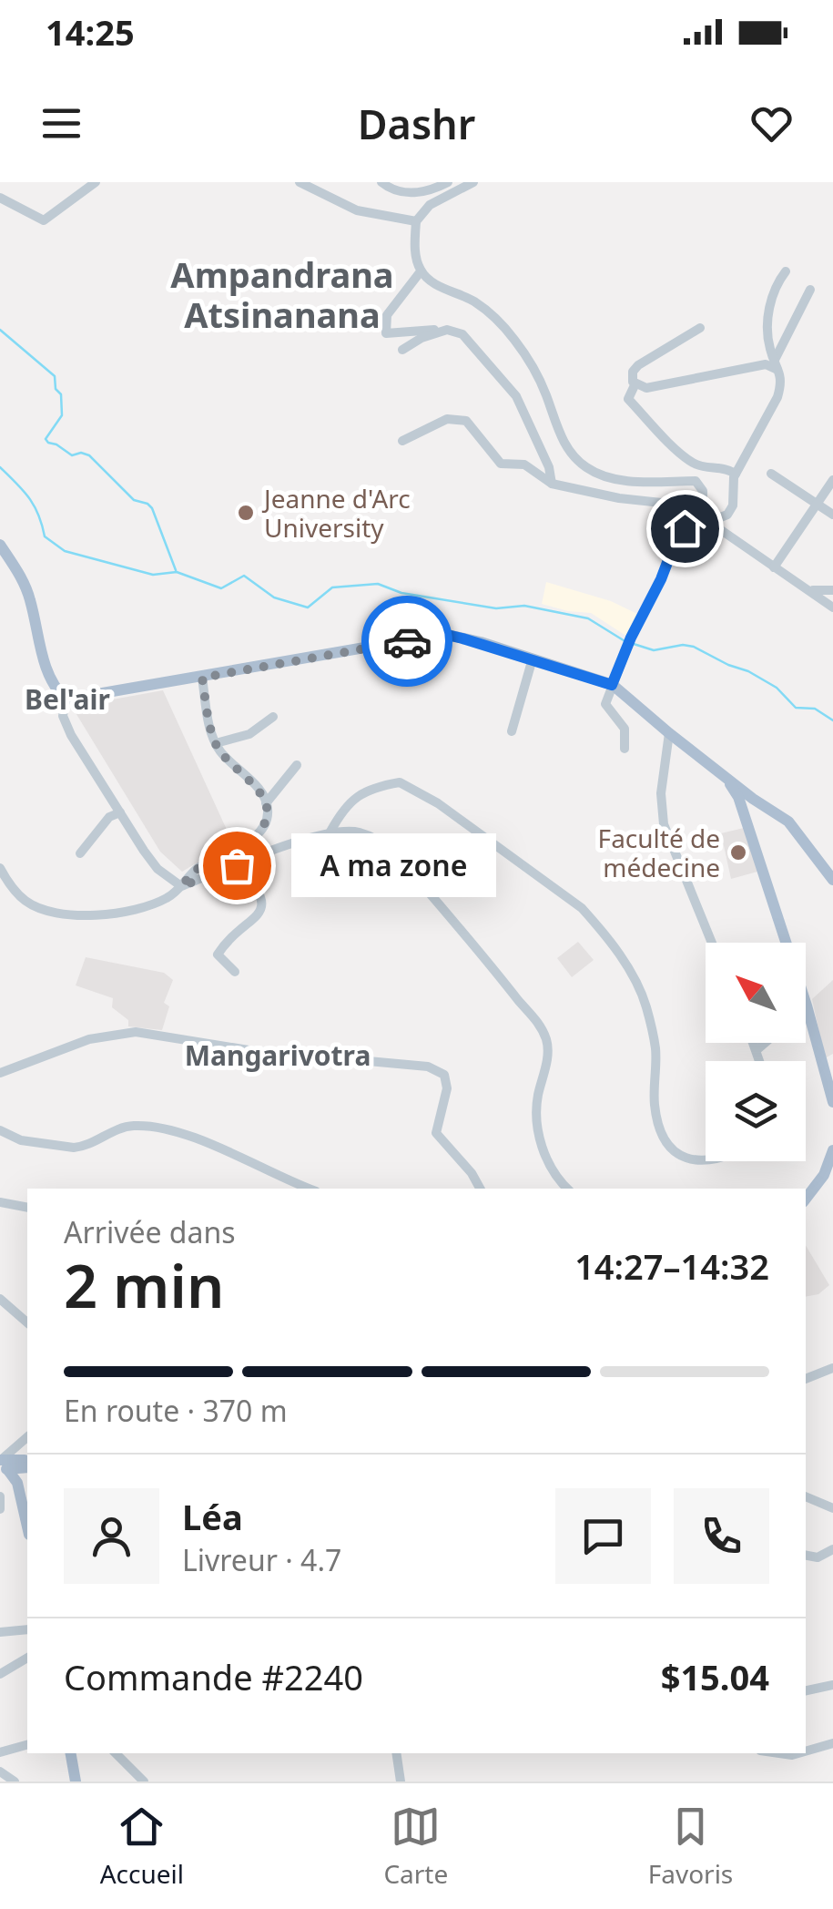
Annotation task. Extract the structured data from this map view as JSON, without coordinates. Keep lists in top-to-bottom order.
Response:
{
  "districts": ["Ampandrana Atsinanana", "Bel'air", "Mangarivotra"],
  "places": ["Jeanne d'Arc University", "Faculté de médecine", "A ma zone"],
  "north": "top left",
  "page": {
    "status": "14:25",
    "header": "Dashr",
    "bubble": "A ma zone",
    "heading": ["2 min", "Arrivée dans", "14:27–14:32"],
    "panel": [
      "Léa",
      "Livreur · 4.7",
      "Commande #2240",
      "$15.04"
    ],
    "bar": "En route · 370 m",
    "tabs": ["Accueil", "Carte", "Favoris"]
  }
}
